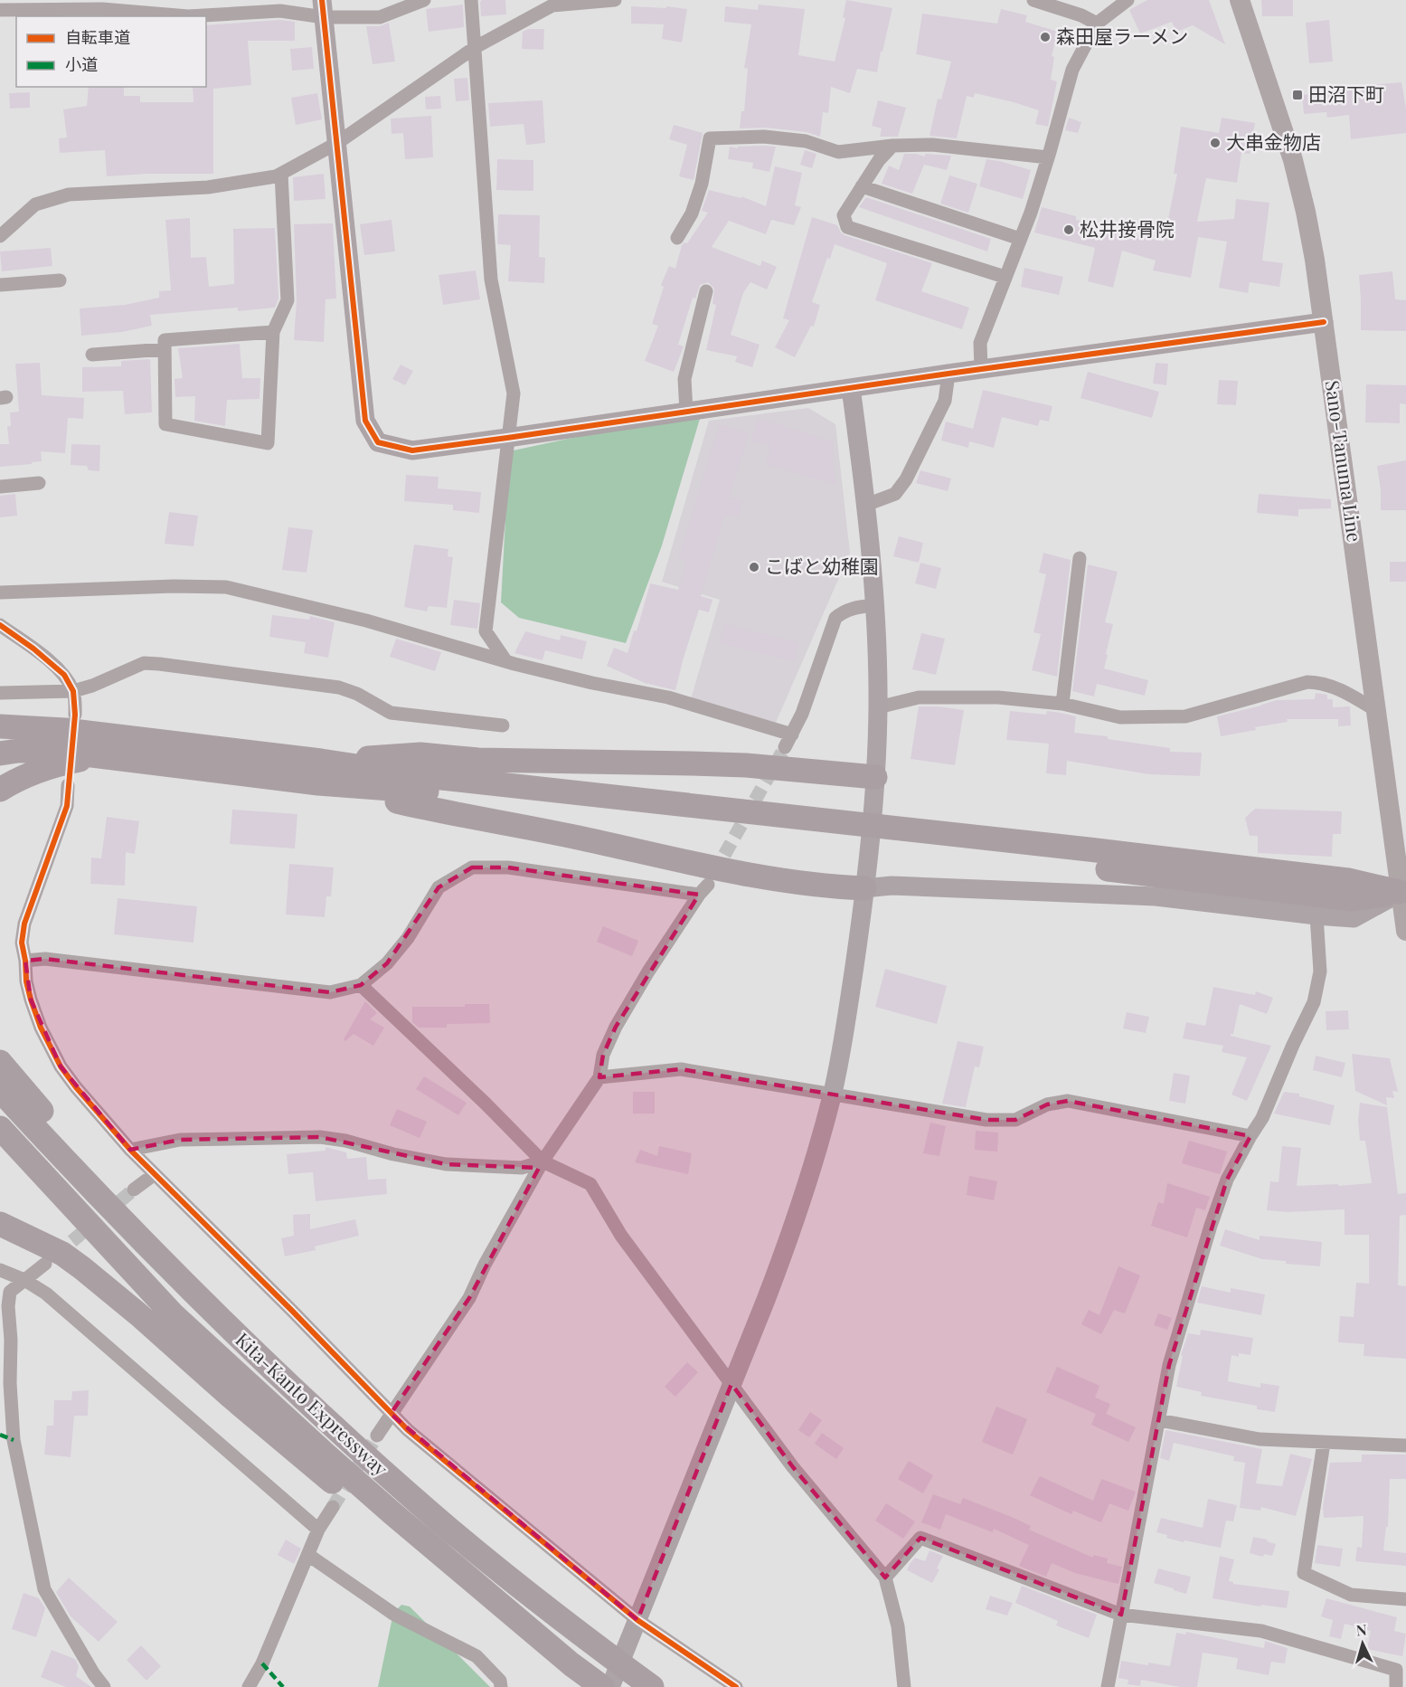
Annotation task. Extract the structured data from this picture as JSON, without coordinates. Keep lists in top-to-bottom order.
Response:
{
  "streets": {
    "highway": ["Kita-Kanto Expressway"],
    "main road": ["Sano-Tanuma Line"]
  },
  "places": {
    "other": [
      "森田屋ラーメン",
      "大串金物店",
      "松井接骨院",
      "こばと幼稚園"
    ],
    "transit": ["田沼下町"]
  },
  "legend": ["自転車道", "小道"],
  "north": "top"
}
